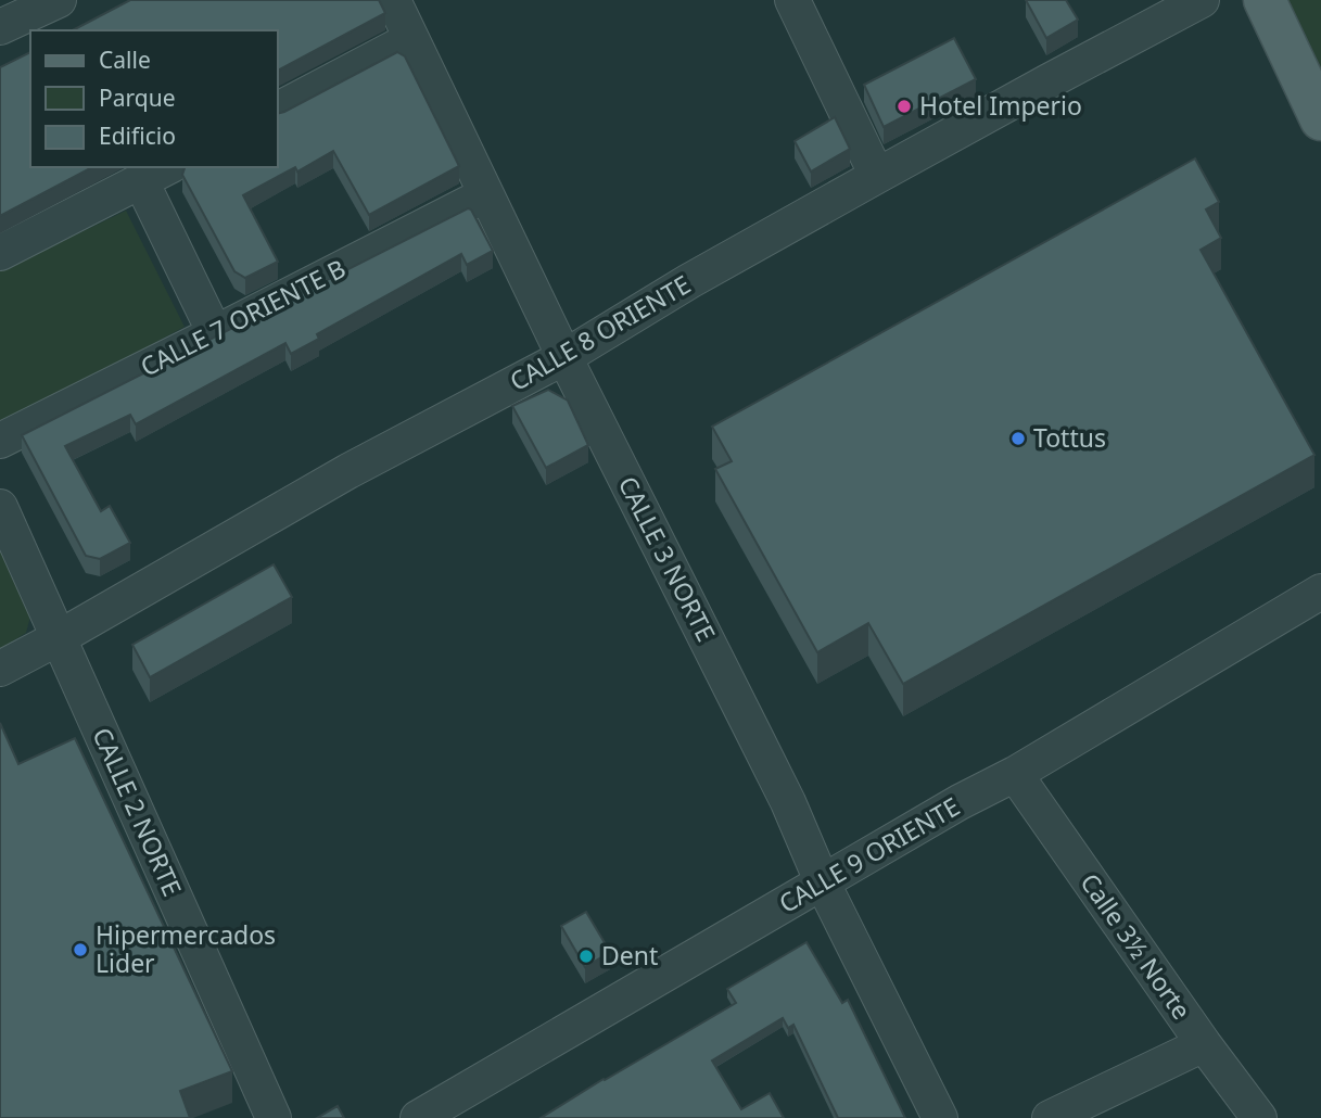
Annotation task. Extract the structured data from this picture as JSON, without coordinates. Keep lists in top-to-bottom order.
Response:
{
  "streets": {
    "street": [
      "CALLE 7 ORIENTE B",
      "CALLE 8 ORIENTE",
      "CALLE 3 NORTE",
      "CALLE 2 NORTE",
      "CALLE 9 ORIENTE",
      "Calle 3½ Norte"
    ]
  },
  "crossings": [
    ["CALLE 7 ORIENTE B", "CALLE 3 NORTE"],
    ["CALLE 8 ORIENTE", "CALLE 3 NORTE"],
    ["CALLE 8 ORIENTE", "CALLE 2 NORTE"],
    ["CALLE 3 NORTE", "CALLE 9 ORIENTE"],
    ["CALLE 9 ORIENTE", "Calle 3½ Norte"]
  ],
  "places": [
    "Hotel Imperio",
    "Tottus",
    "Hipermercados Lider",
    "Dent"
  ],
  "legend": ["Calle", "Parque", "Edificio"]
}
